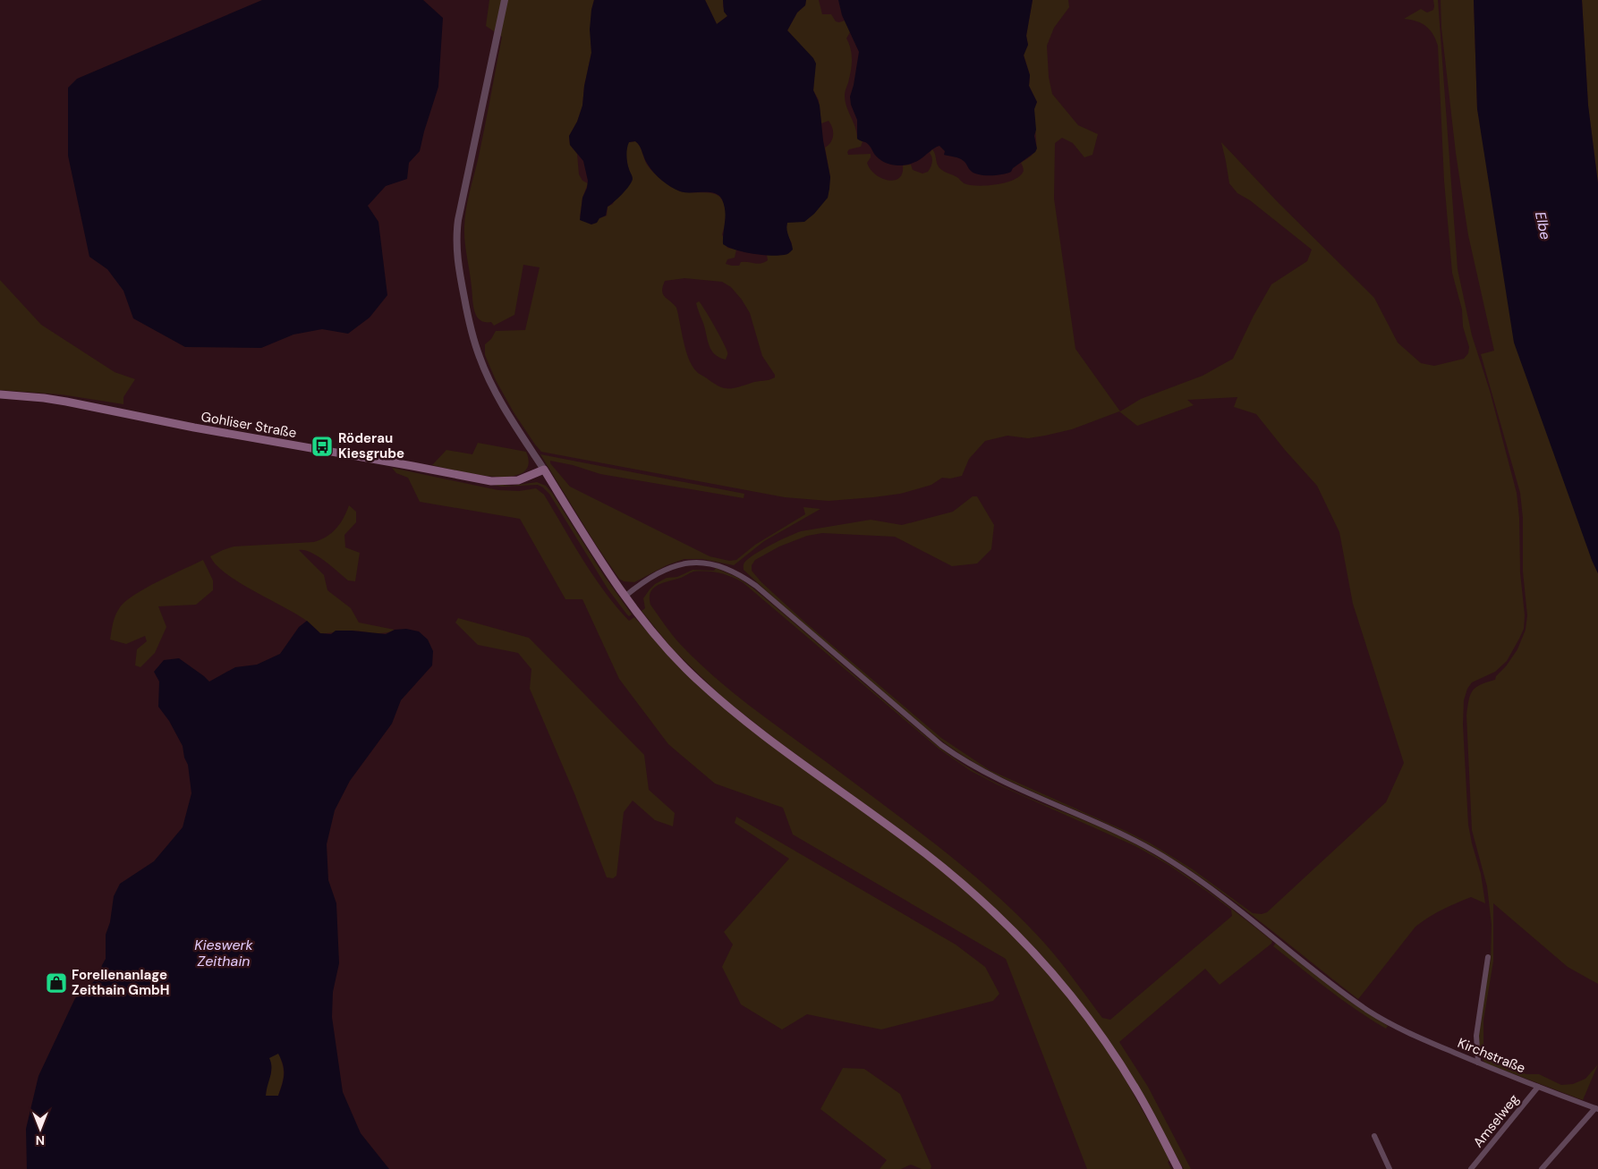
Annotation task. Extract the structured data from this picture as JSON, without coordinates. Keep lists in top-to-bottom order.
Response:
{
  "streets": {
    "main road": ["Gohliser Straße"],
    "street": ["Kirchstraße", "Amselweg"]
  },
  "crossings": [
    ["Kirchstraße", "Amselweg"]
  ],
  "water": ["Elbe", "Kieswerk Zeithain"],
  "places": {
    "bus stop": ["Röderau Kiesgrube"],
    "shop": ["Forellenanlage Zeithain GmbH"]
  },
  "north": "bottom"
}
